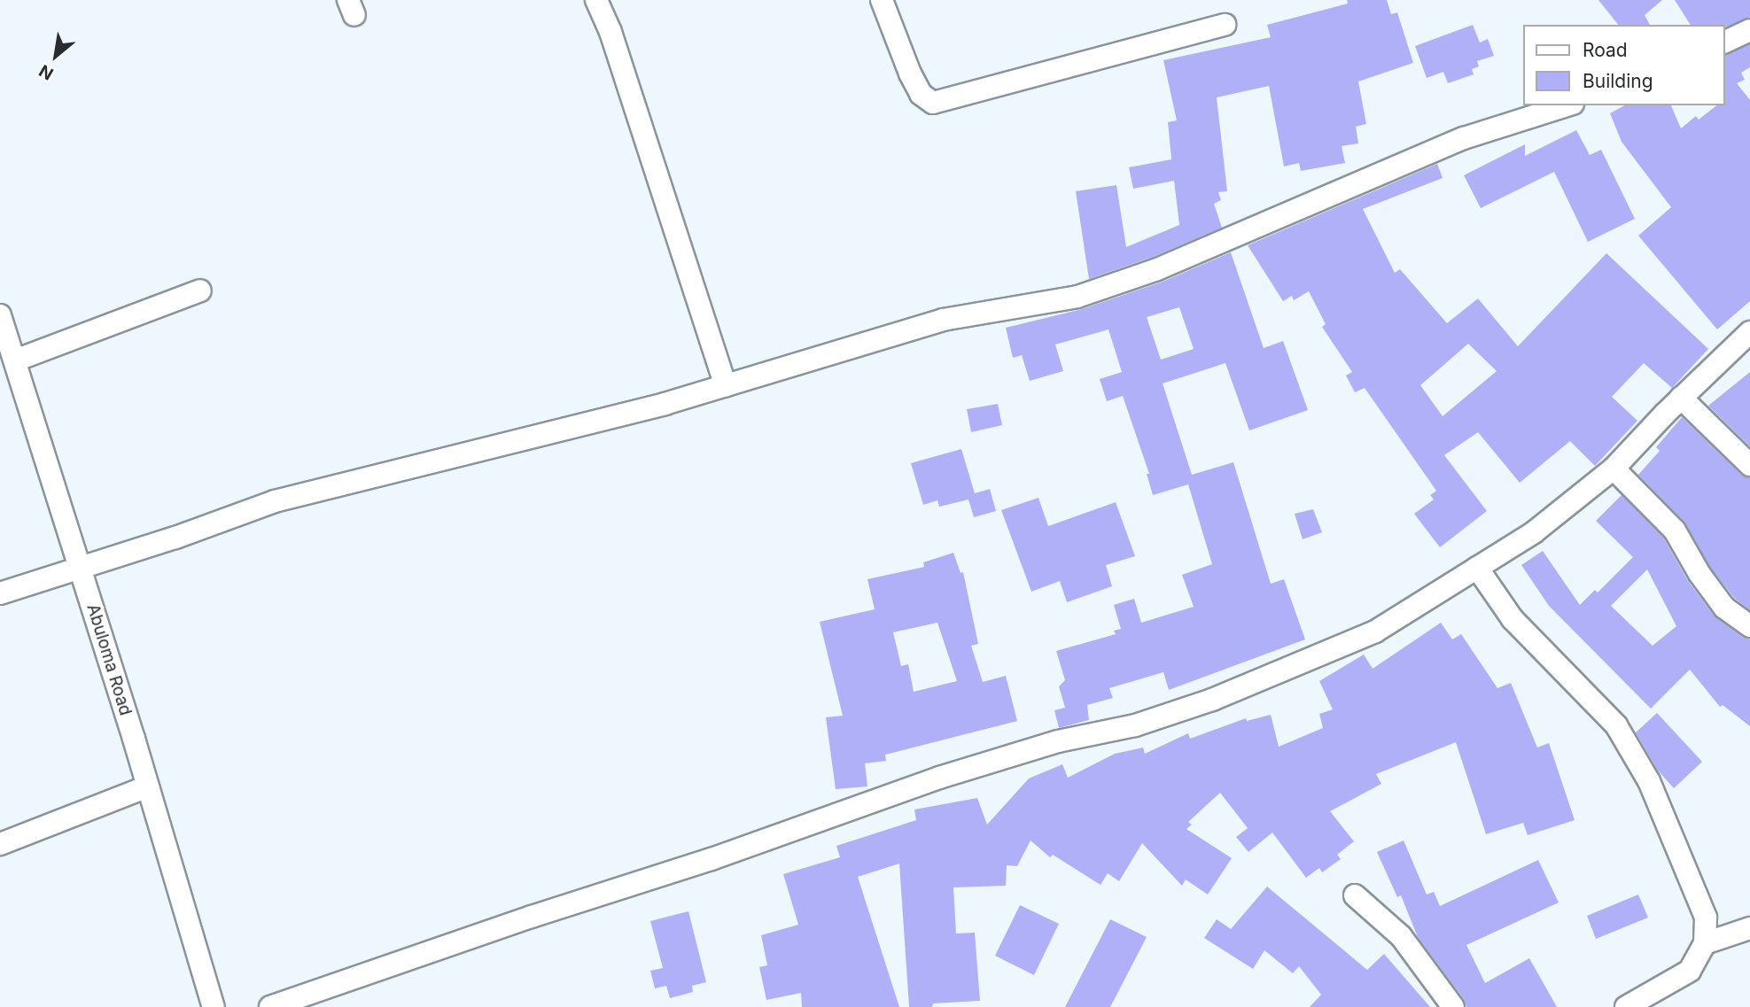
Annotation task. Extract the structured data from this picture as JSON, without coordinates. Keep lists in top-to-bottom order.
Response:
{
  "streets": {
    "street": ["Abuloma Road"]
  },
  "legend": ["Road", "Building"],
  "north": "bottom left"
}
